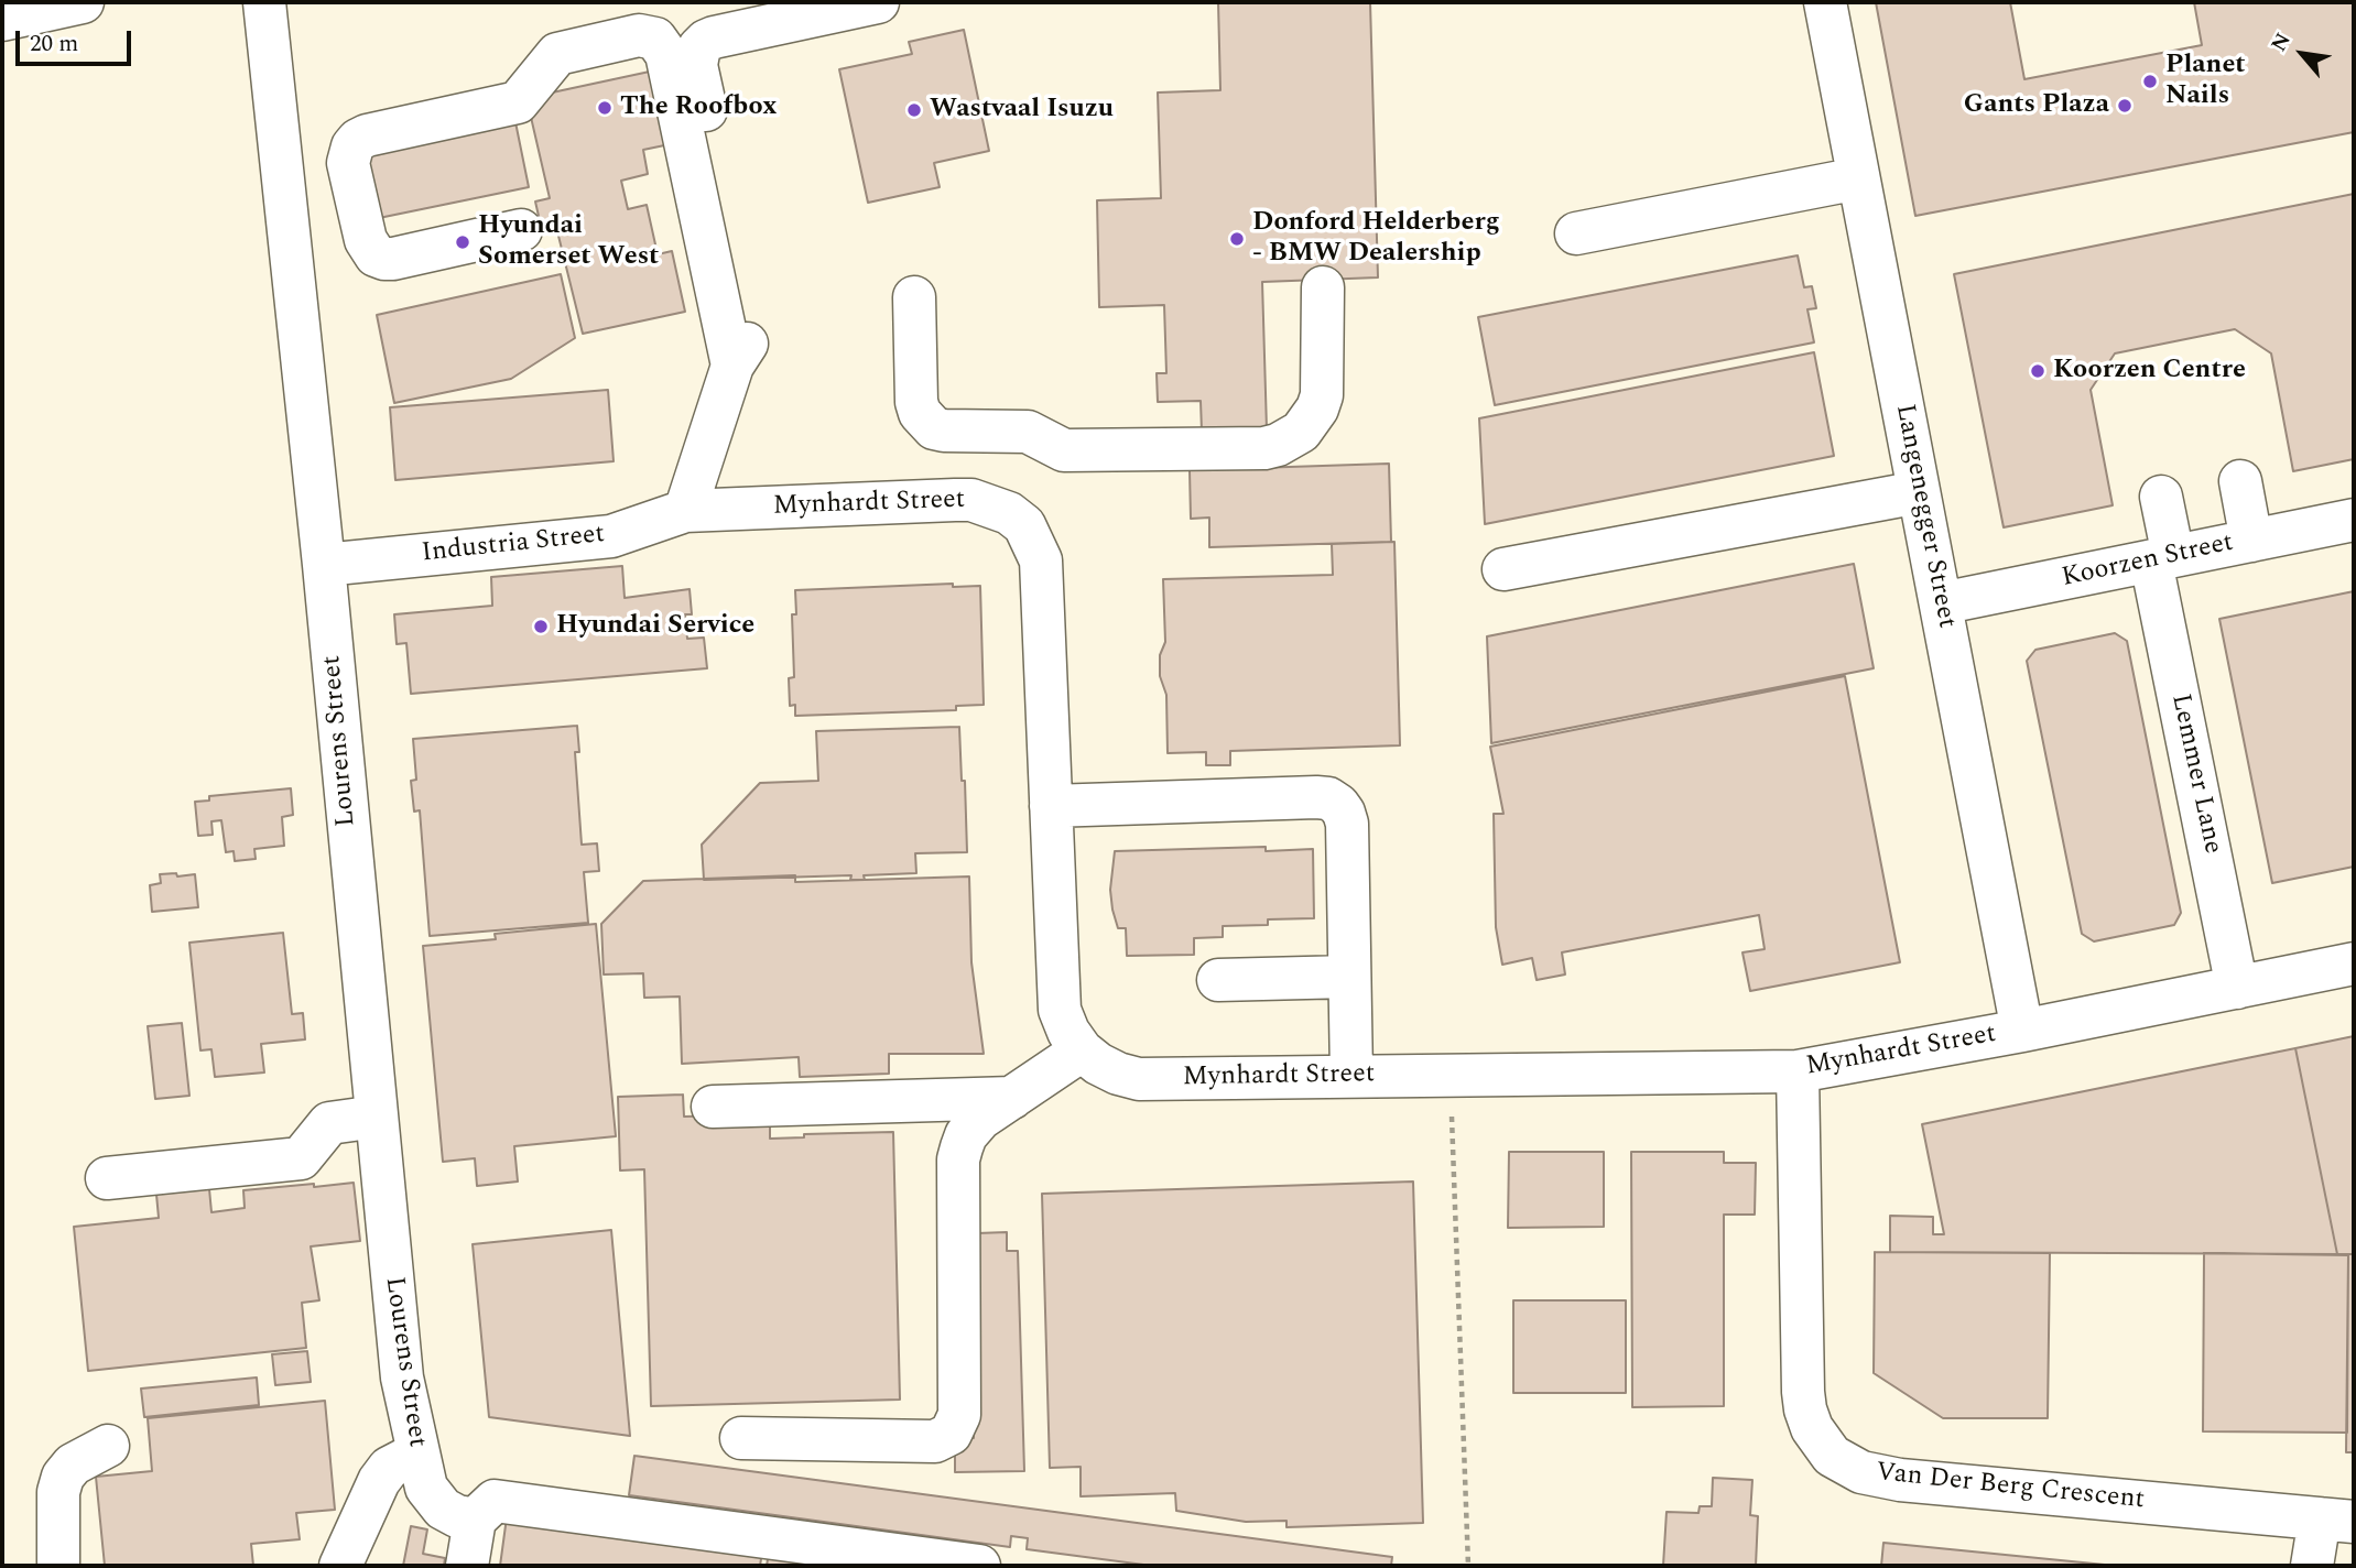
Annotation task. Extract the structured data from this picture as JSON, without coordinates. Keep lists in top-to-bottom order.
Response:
{
  "streets": {
    "main road": [
      "Mynhardt Street",
      "Langenegger Street",
      "Industria Street",
      "Koorzen Street",
      "Lourens Street",
      "Lemmer Lane",
      "Van Der Berg Crescent"
    ]
  },
  "crossings": [
    ["Mynhardt Street", "Langenegger Street"],
    ["Mynhardt Street", "Industria Street"],
    ["Mynhardt Street", "Lemmer Lane"],
    ["Mynhardt Street", "Van Der Berg Crescent"],
    ["Langenegger Street", "Koorzen Street"],
    ["Industria Street", "Lourens Street"],
    ["Koorzen Street", "Lemmer Lane"]
  ],
  "places": [
    "Planet Nails",
    "Gants Plaza",
    "The Roofbox",
    "Wastvaal Isuzu",
    "Donford Helderberg - BMW Dealership",
    "Hyundai Somerset West",
    "Koorzen Centre",
    "Hyundai Service"
  ],
  "scale_bar": "20 m",
  "north": "top left"
}
